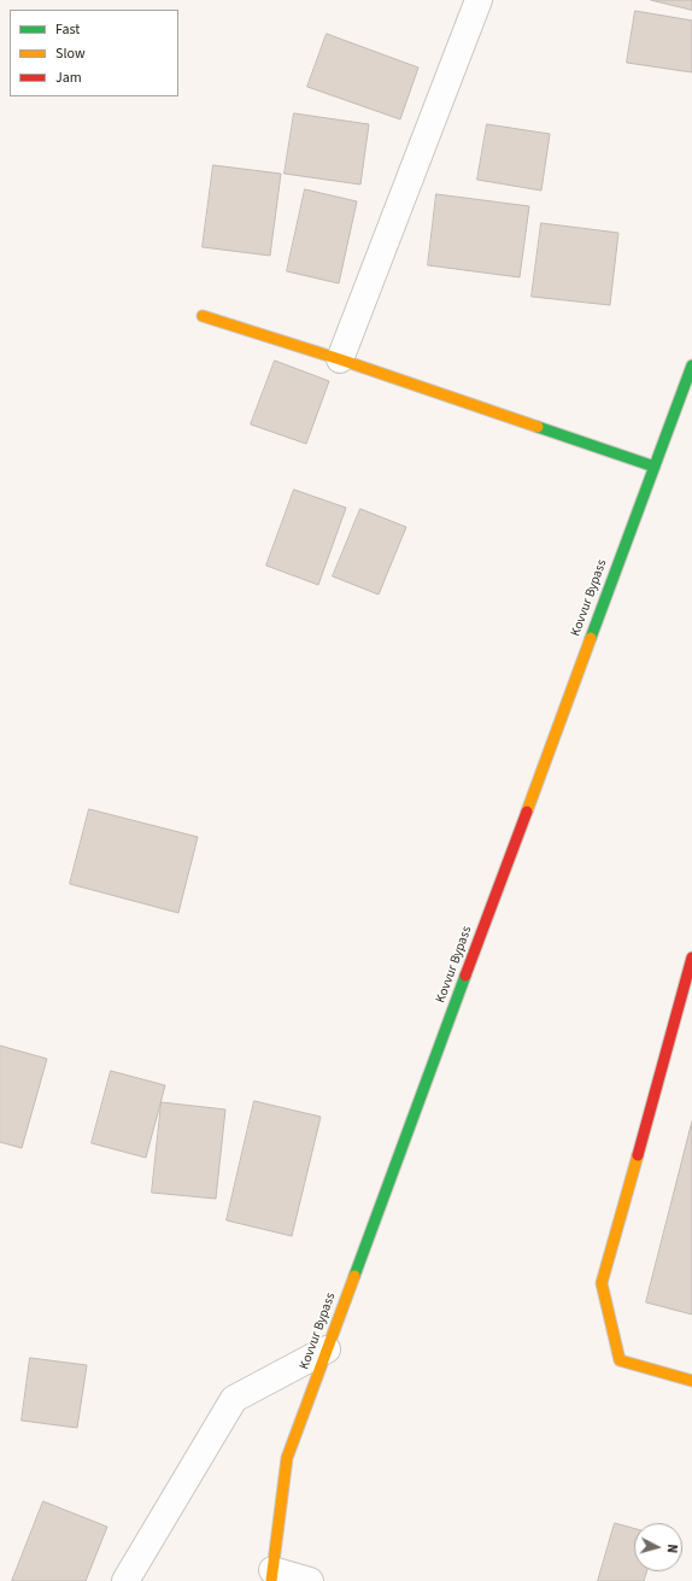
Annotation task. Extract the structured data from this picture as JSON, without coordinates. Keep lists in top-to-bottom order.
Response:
{
  "streets": {
    "street": ["Kovvur Bypass"]
  },
  "legend": ["Fast", "Slow", "Jam"],
  "north": "right"
}
